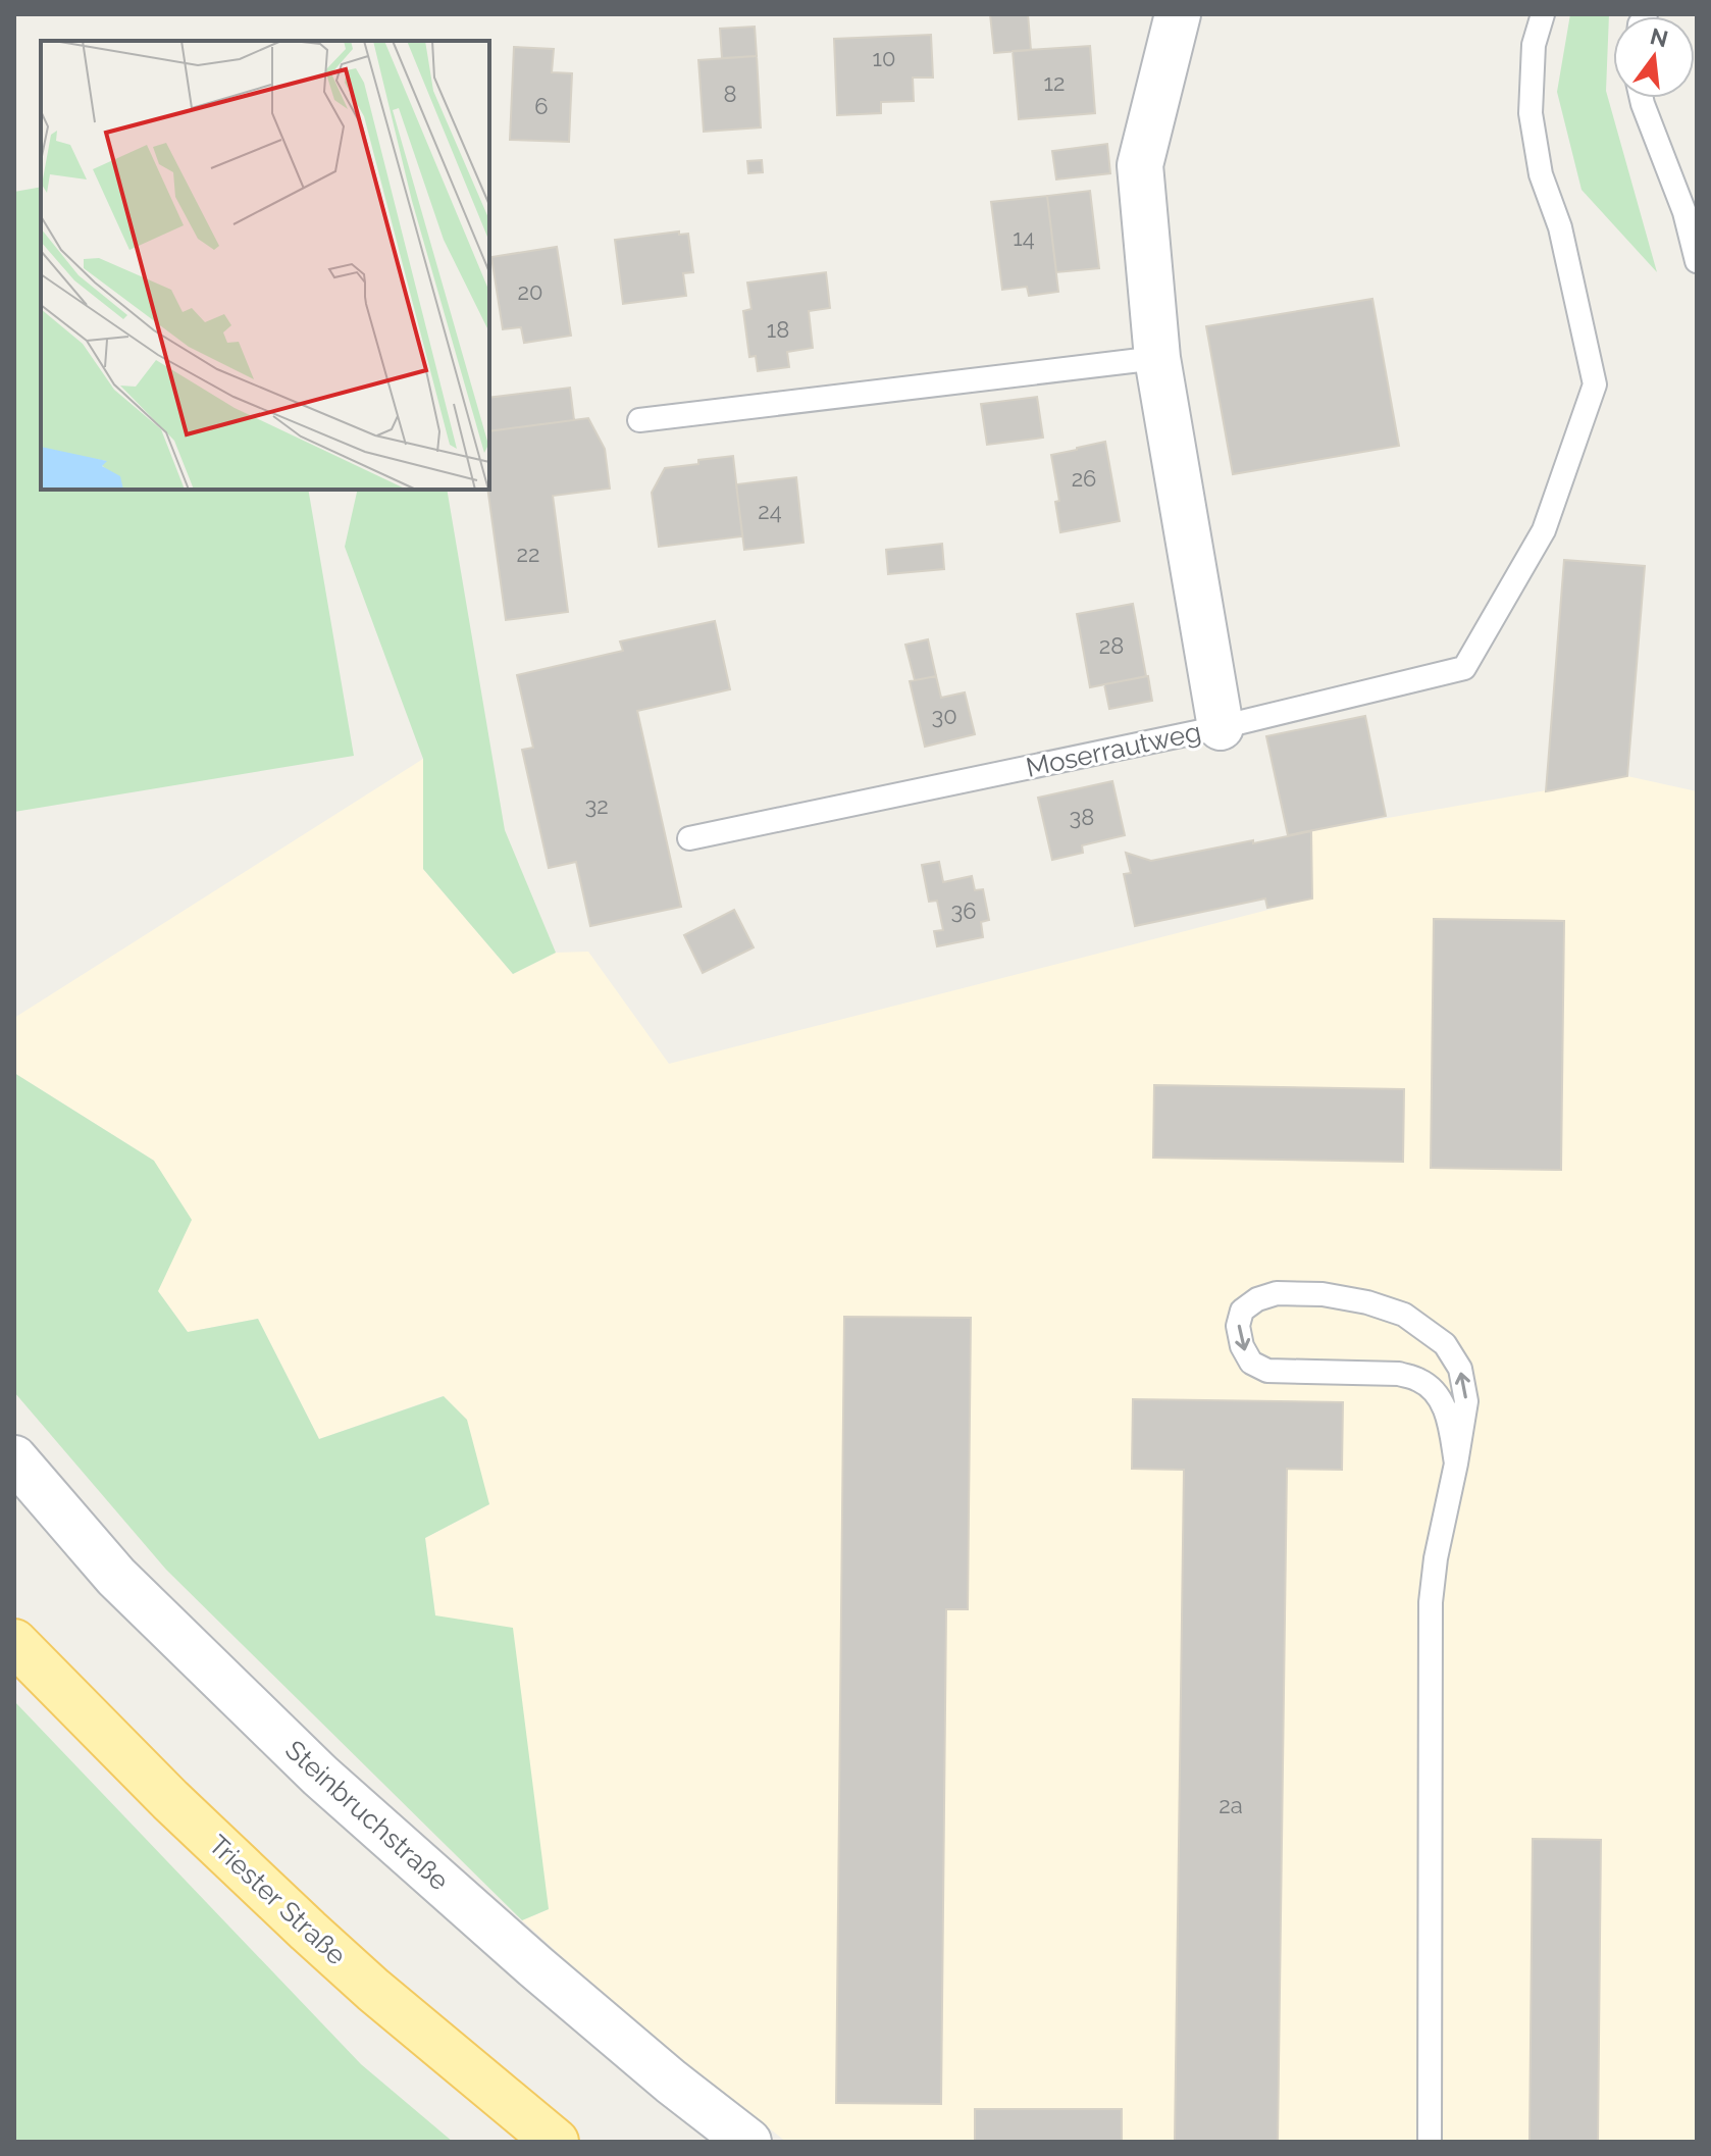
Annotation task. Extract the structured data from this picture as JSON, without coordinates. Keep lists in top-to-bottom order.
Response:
{
  "streets": {
    "main road": ["Triester Straße"],
    "street": ["Moserrautweg", "Steinbruchstraße"]
  },
  "house_numbers": [
    "10",
    "12",
    "8",
    "6",
    "14",
    "20",
    "18",
    "26",
    "24",
    "22",
    "28",
    "30",
    "32",
    "38",
    "36",
    "2a"
  ],
  "north": "top"
}
